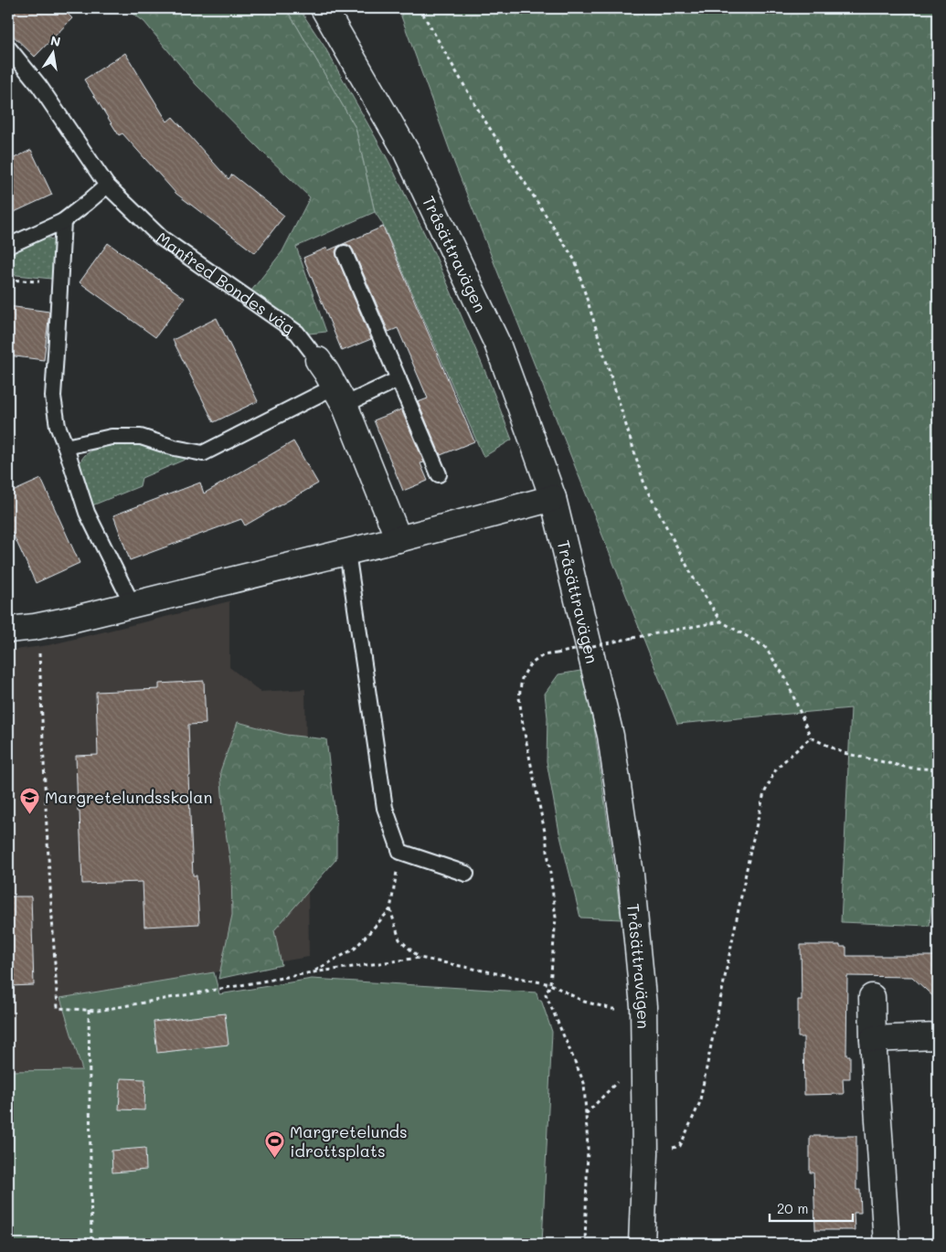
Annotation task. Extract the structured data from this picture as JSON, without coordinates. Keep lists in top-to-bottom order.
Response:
{
  "streets": {
    "street": ["Tråsättravägen", "Manfred Bondes väg"]
  },
  "places": {
    "school or university": ["Margretelundsskolan"],
    "sports": ["Margretelunds idrottsplats"]
  },
  "scale_bar": "20 m",
  "north": "top"
}
